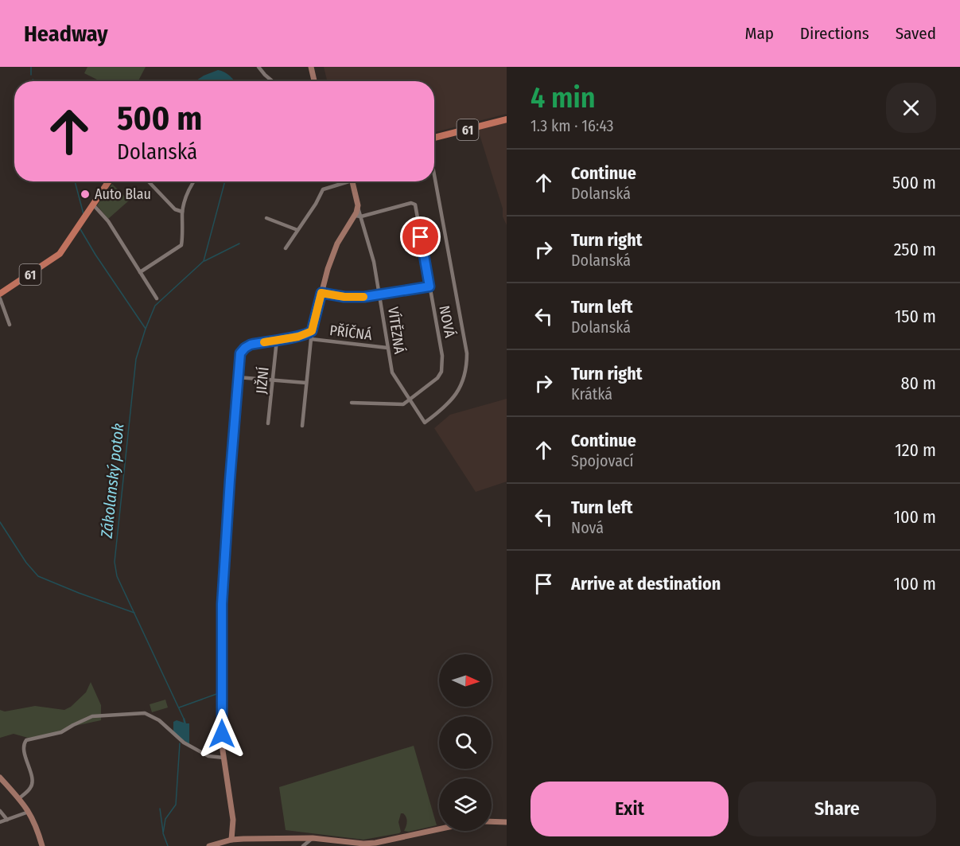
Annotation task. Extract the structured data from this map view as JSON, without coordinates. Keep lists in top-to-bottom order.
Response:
{
  "streets": {
    "main road": ["61"],
    "street": [
      "NOVÁ",
      "VÍTĚZNÁ",
      "PŘÍČNÁ",
      "JIŽNÍ"
    ]
  },
  "crossings": [
    ["NOVÁ", "VÍTĚZNÁ"],
    ["VÍTĚZNÁ", "PŘÍČNÁ"]
  ],
  "water": ["Zákolanský potok"],
  "places": ["Auto Blau"],
  "north": "right",
  "page": {
    "header": "Headway",
    "nav": ["Map", "Directions", "Saved"],
    "heading": ["4 min", "1.3 km · 16:43"],
    "turn": ["500 m", "Dolanská"],
    "list": [
      {
        "name": "Continue",
        "note": "Dolanská",
        "value": "500 m"
      },
      {
        "name": "Turn right",
        "note": "Dolanská",
        "value": "250 m"
      },
      {
        "name": "Turn left",
        "note": "Dolanská",
        "value": "150 m"
      },
      {
        "name": "Turn right",
        "note": "Krátká",
        "value": "80 m"
      },
      {
        "name": "Continue",
        "note": "Spojovací",
        "value": "120 m"
      },
      {
        "name": "Turn left",
        "note": "Nová",
        "value": "100 m"
      },
      {
        "name": "Arrive at destination",
        "value": "100 m"
      }
    ],
    "buttons": ["Exit", "Share"]
  }
}
